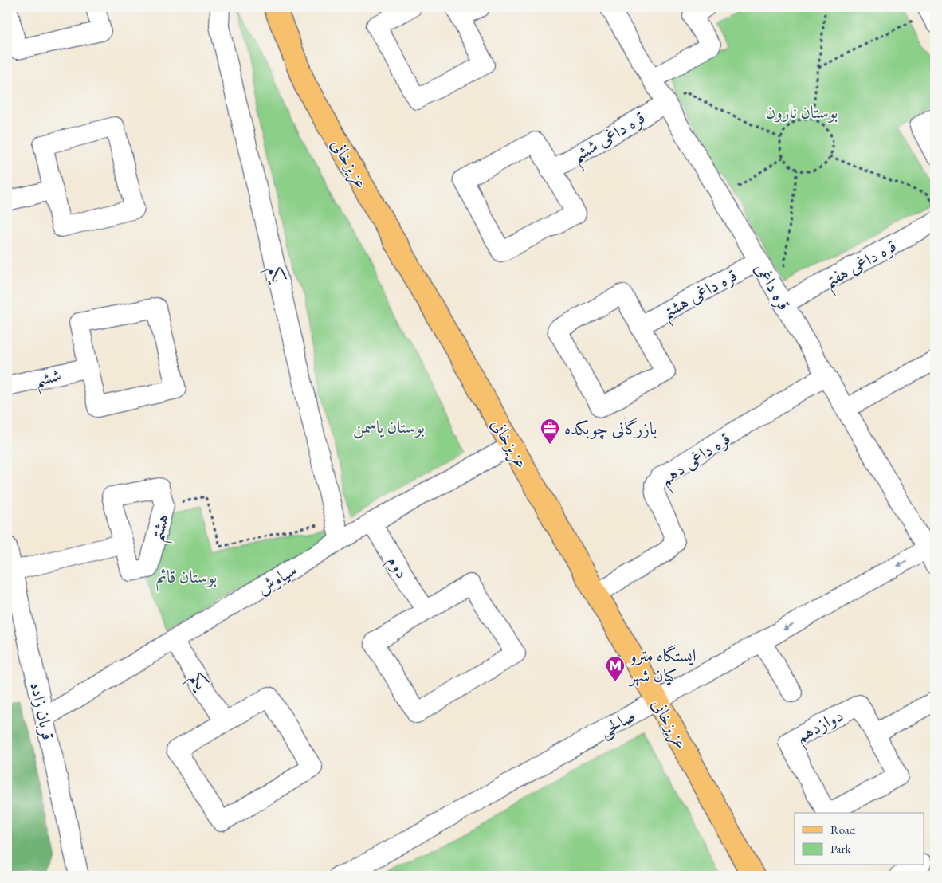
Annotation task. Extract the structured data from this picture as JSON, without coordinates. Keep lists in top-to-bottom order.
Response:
{
  "streets": {
    "main road": ["عزیزخانی"],
    "street": [
      "قره داغی ششم",
      "قره داغی هفتم",
      "یکم",
      "قره داغی",
      "قره داغی هشتم",
      "ششم",
      "قره داغی دهم",
      "هشتم",
      "دوم",
      "سیاوش",
      "قربان زاده",
      "صالحی",
      "دوازدهم"
    ]
  },
  "crossings": [
    ["قره داغی ششم", "قره داغی"],
    ["عزیزخانی", "قره داغی دهم"],
    ["عزیزخانی", "سیاوش"],
    ["عزیزخانی", "صالحی"],
    ["قره داغی هفتم", "قره داغی"],
    ["یکم", "سیاوش"],
    ["قره داغی", "قره داغی هشتم"],
    ["قره داغی", "قره داغی دهم"],
    ["قره داغی", "صالحی"],
    ["هشتم", "قربان زاده"],
    ["دوم", "سیاوش"],
    ["سیاوش", "قربان زاده"]
  ],
  "parks": ["بوستان نارون", "بوستان یاسمن", "بوستان قائم"],
  "places": {
    "office": ["بازرگانی چوبکده"],
    "metro station": ["ایستگاه مترو کیان شهر"]
  },
  "legend": ["Road", "Park"]
}
